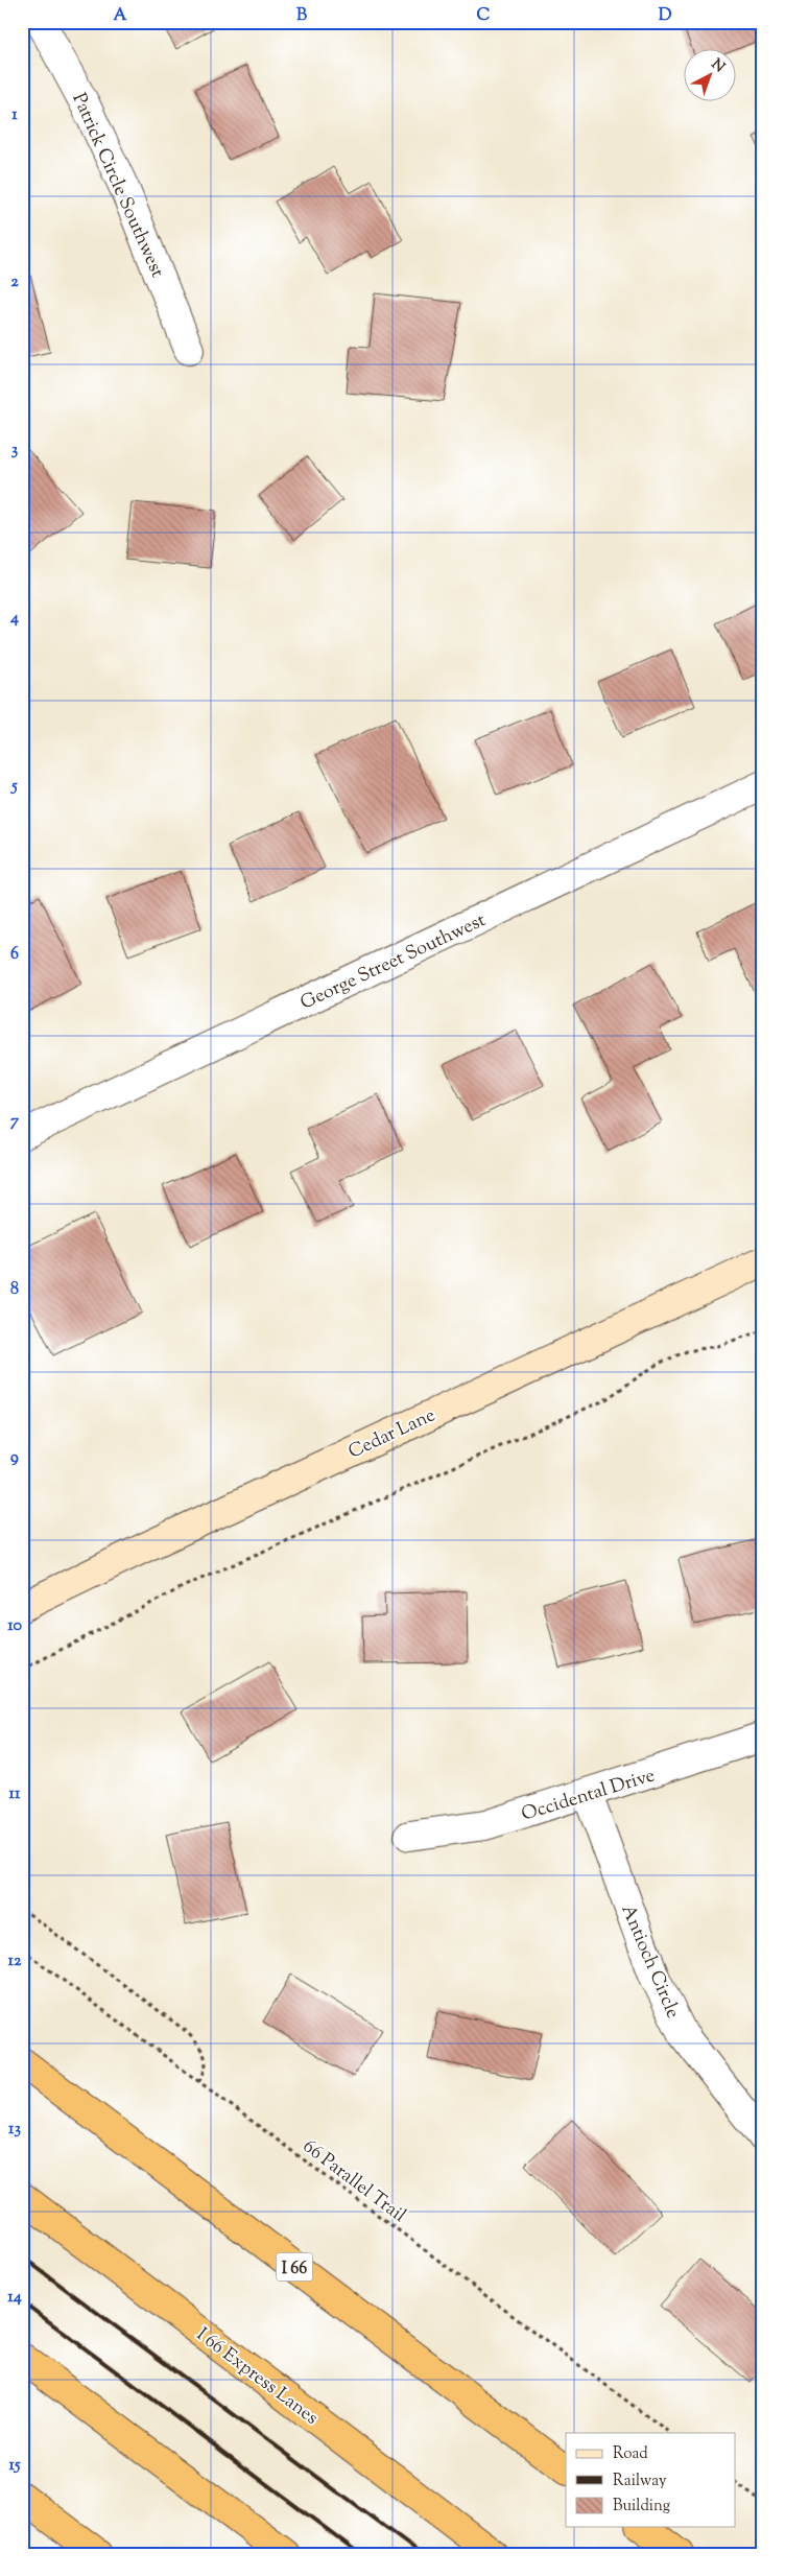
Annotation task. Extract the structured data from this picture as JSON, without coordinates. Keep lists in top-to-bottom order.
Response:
{
  "streets": {
    "highway": ["I 66", "I 66 Express Lanes"],
    "main road": ["Cedar Lane"],
    "street": [
      "Patrick Circle Southwest",
      "George Street Southwest",
      "Occidental Drive",
      "Antioch Circle"
    ],
    "path": ["66 Parallel Trail"]
  },
  "crossings": [
    ["Occidental Drive", "Antioch Circle"]
  ],
  "legend": ["Road", "Railway", "Building"],
  "north": "top right",
  "grid": {
    "columns": [
      "A",
      "B",
      "C",
      "D"
    ],
    "rows": [
      "1",
      "2",
      "3",
      "4",
      "5",
      "6",
      "7",
      "8",
      "9",
      "10",
      "11",
      "12",
      "13",
      "14",
      "15"
    ]
  }
}
